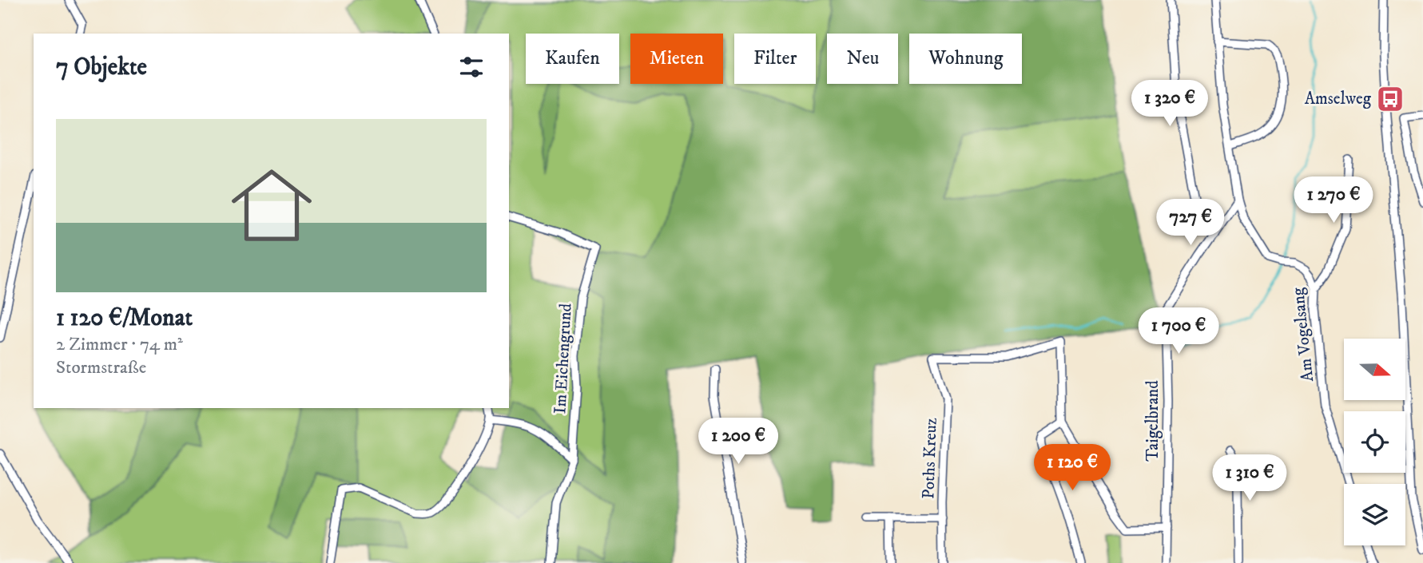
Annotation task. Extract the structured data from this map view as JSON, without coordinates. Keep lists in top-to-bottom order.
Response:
{
  "streets": {
    "street": [
      "Am Vogelsang",
      "Im Eichengrund",
      "Taigelbrand",
      "Poths Kreuz"
    ]
  },
  "crossings": [
    ["Am Vogelsang", "Taigelbrand"]
  ],
  "places": {
    "bus stop": ["Amselweg"]
  },
  "north": "right",
  "page": {
    "chip": [
      "Kaufen",
      "Mieten",
      "Filter",
      "Neu",
      "Wohnung"
    ],
    "heading": "7 Objekte",
    "price": [
      "1 320 €",
      "1 270 €",
      "727 €",
      "1 700 €",
      "1 200 €",
      "1 120 €",
      "1 310 €"
    ],
    "list": [
      {
        "name": "1 120 €/Monat",
        "note": "2 Zimmer · 74 m² · Stormstraße"
      }
    ]
  }
}
